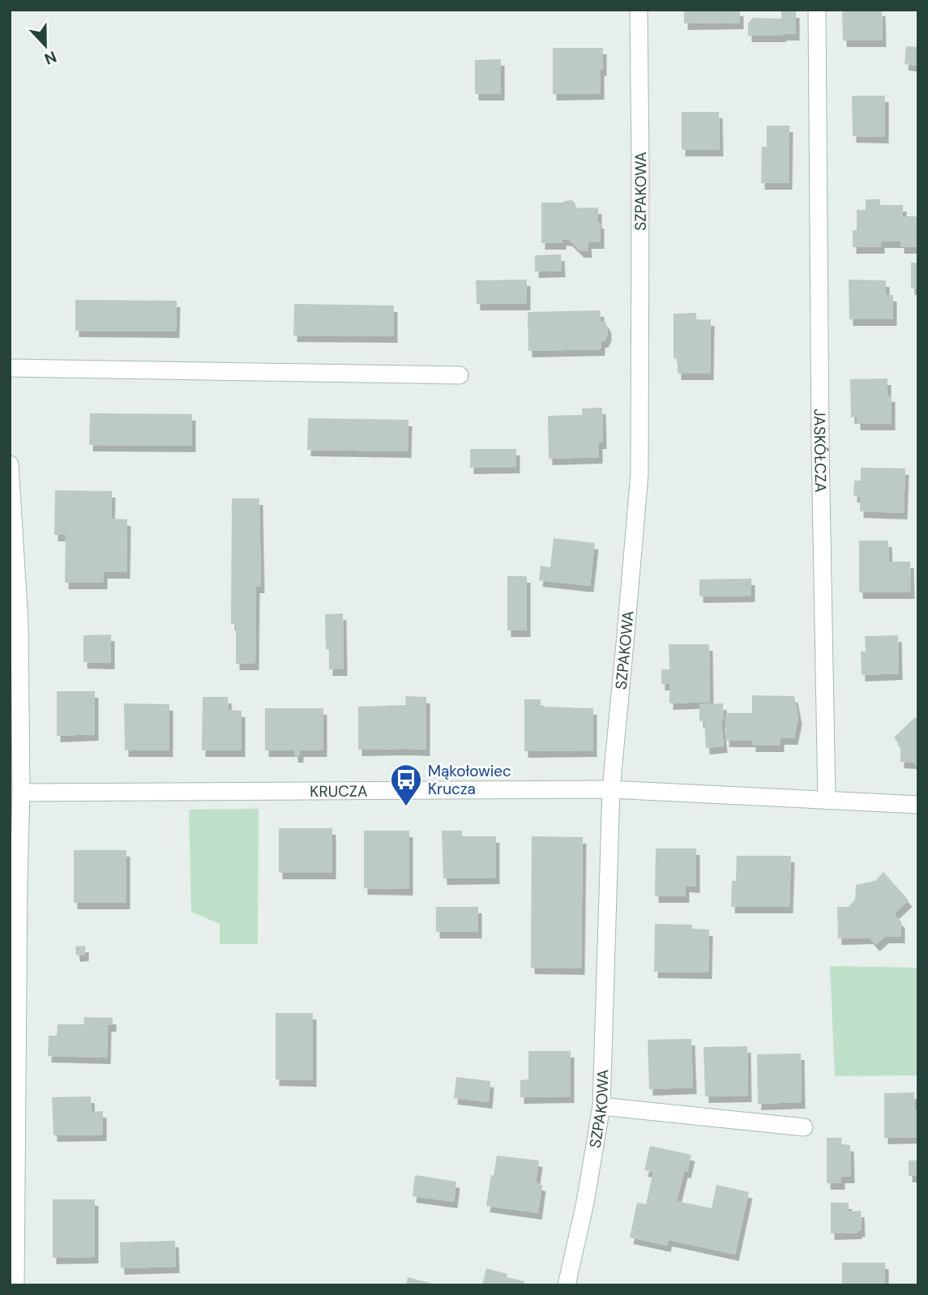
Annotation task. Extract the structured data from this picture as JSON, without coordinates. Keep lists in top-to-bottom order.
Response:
{
  "streets": {
    "street": ["SZPAKOWA", "JASKÓŁCZA", "KRUCZA"]
  },
  "crossings": [
    ["SZPAKOWA", "KRUCZA"],
    ["JASKÓŁCZA", "KRUCZA"]
  ],
  "places": {
    "bus stop": ["Mąkołowiec Krucza"]
  },
  "north": "bottom"
}
